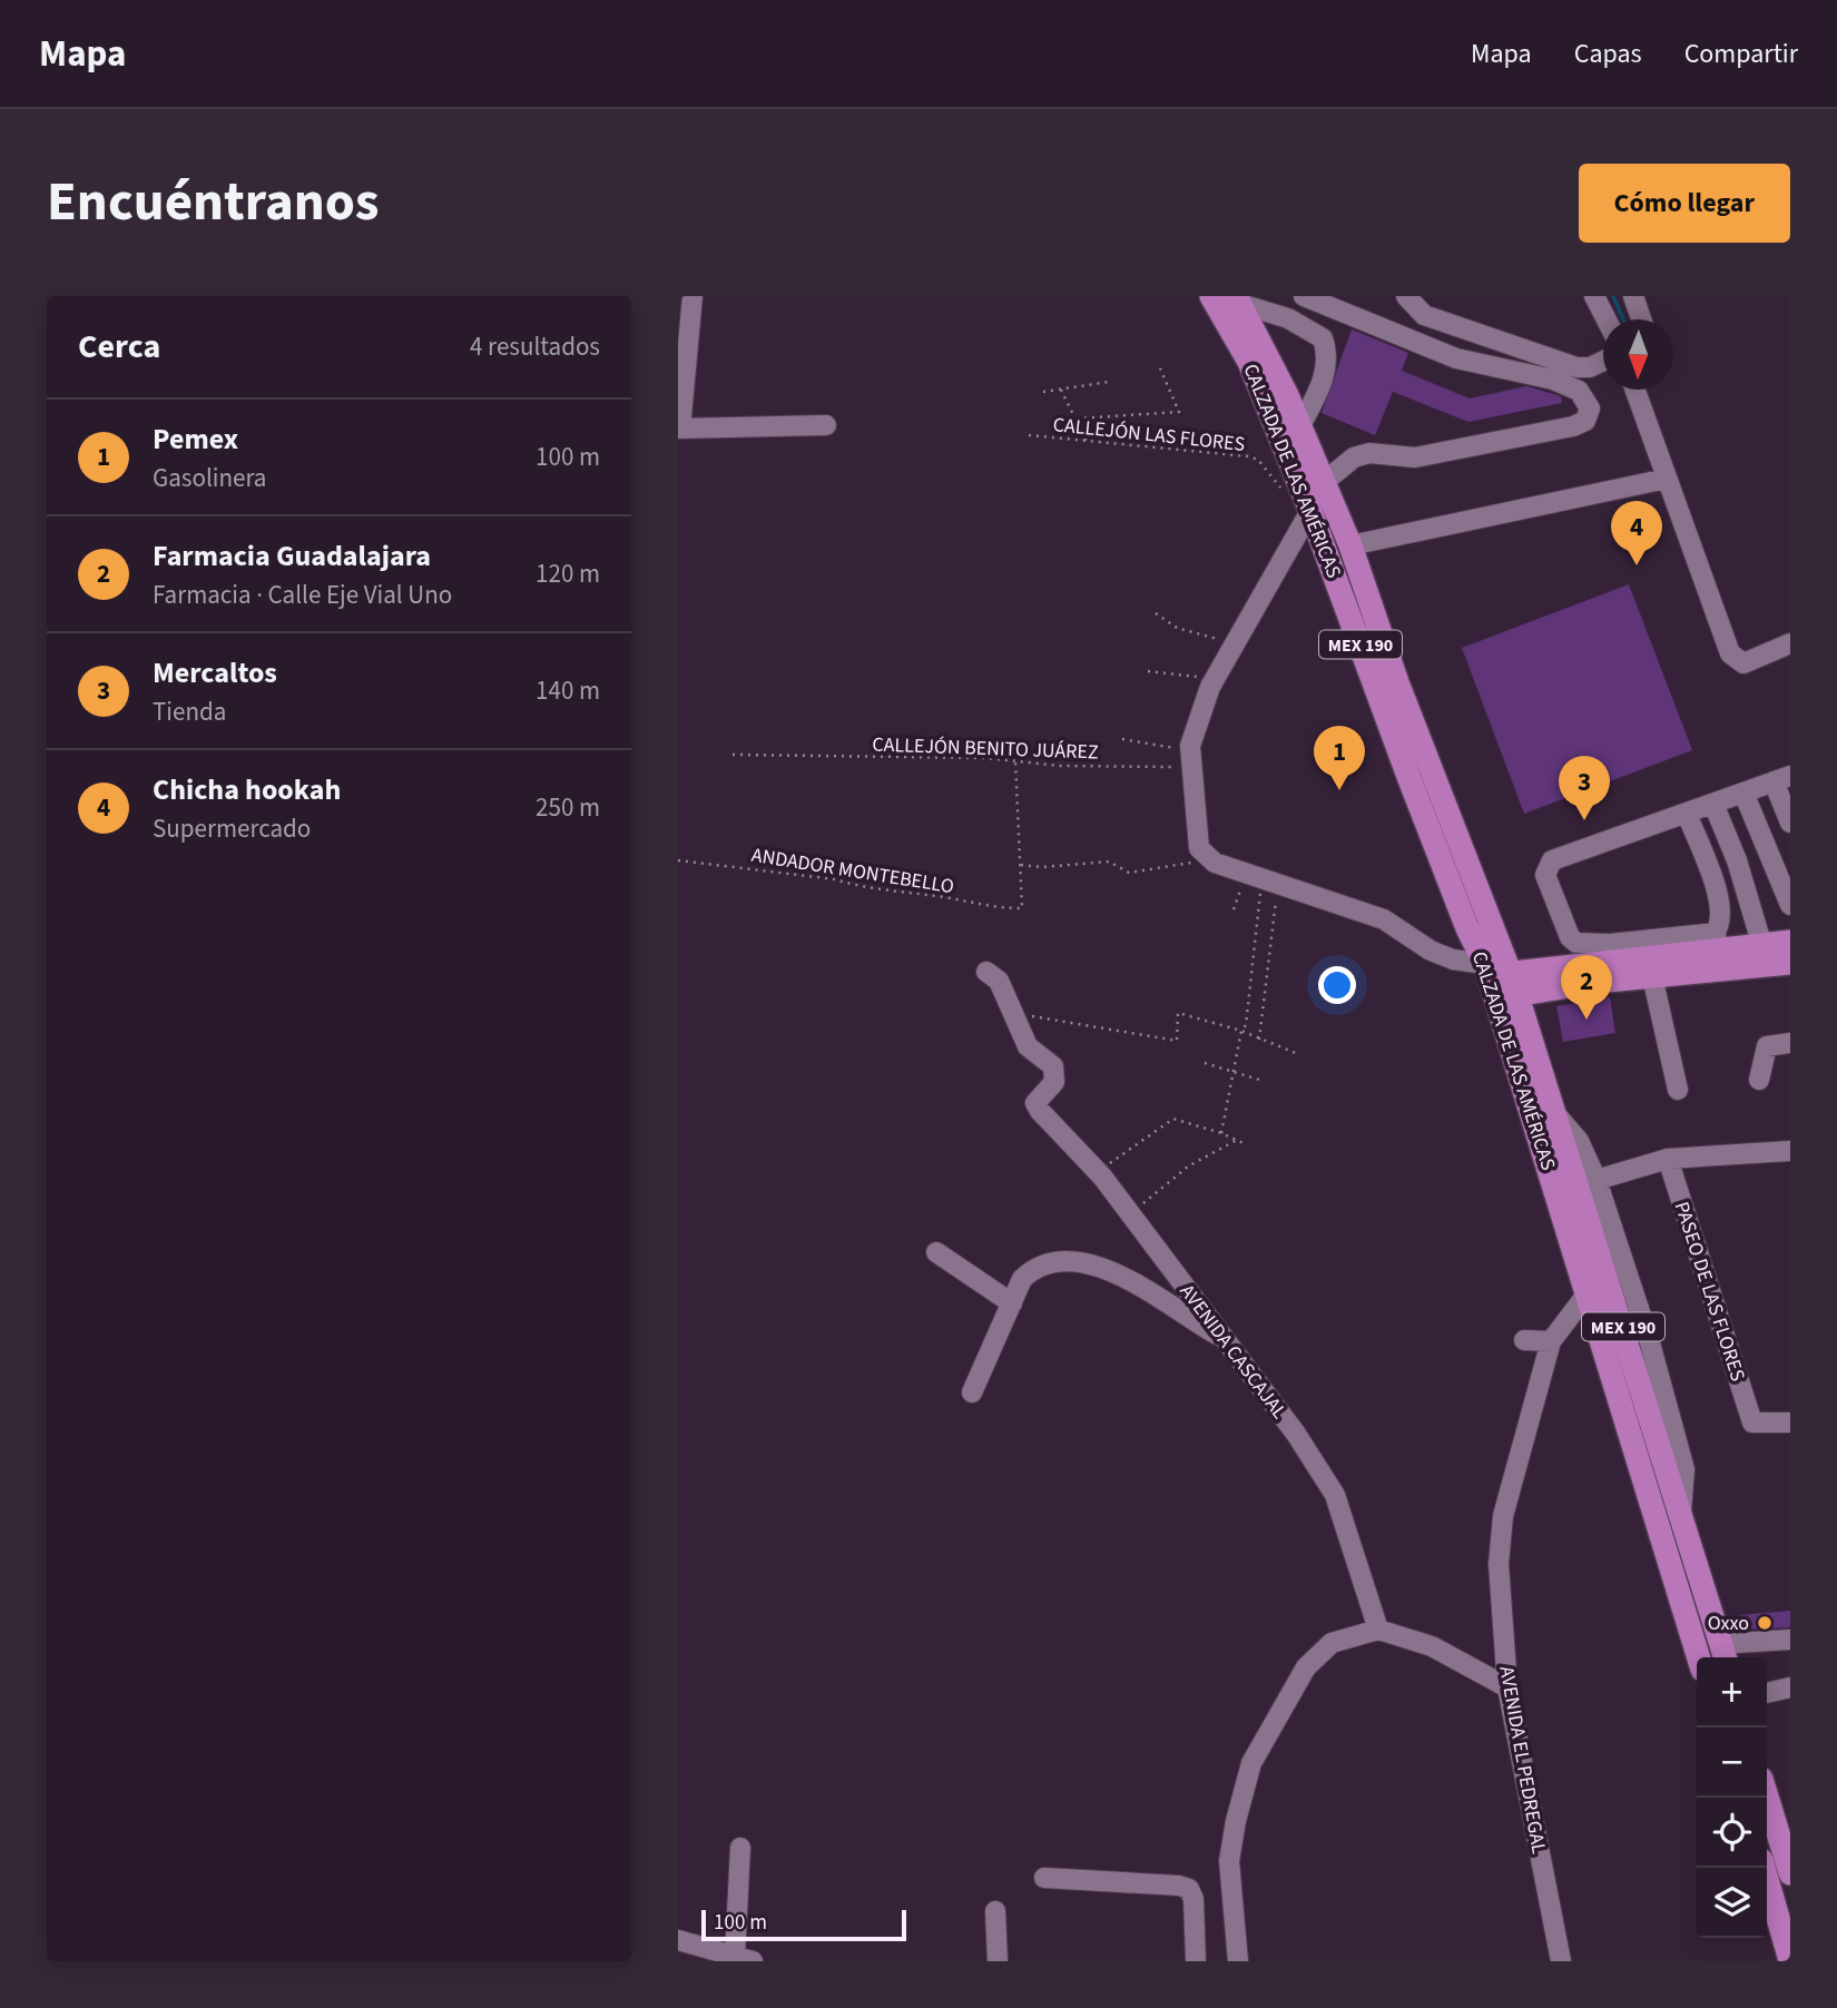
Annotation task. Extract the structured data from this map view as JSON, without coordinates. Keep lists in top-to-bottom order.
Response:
{
  "streets": {
    "main road": ["CALZADA DE LAS AMÉRICAS", "MEX 190"],
    "street": ["PASEO DE LAS FLORES", "AVENIDA CASCAJAL", "AVENIDA EL PEDREGAL"],
    "path": ["CALLEJÓN LAS FLORES", "CALLEJÓN BENITO JUÁREZ", "ANDADOR MONTEBELLO"]
  },
  "crossings": [
    ["CALLEJÓN LAS FLORES", "CALZADA DE LAS AMÉRICAS"],
    ["CALZADA DE LAS AMÉRICAS", "AVENIDA EL PEDREGAL"]
  ],
  "places": ["Oxxo"],
  "scale_bar": "100 m",
  "north": "bottom",
  "page": {
    "header": "Mapa",
    "nav": ["Mapa", "Capas", "Compartir"],
    "title": "Encuéntranos",
    "buttons": "Cómo llegar",
    "heading": ["Cerca", "4 resultados"],
    "list": [
      {
        "mark": "1",
        "name": "Pemex",
        "note": "Gasolinera",
        "value": "100 m"
      },
      {
        "mark": "2",
        "name": "Farmacia Guadalajara",
        "note": "Farmacia · Calle Eje Vial Uno",
        "value": "120 m"
      },
      {
        "mark": "3",
        "name": "Mercaltos",
        "note": "Tienda",
        "value": "140 m"
      },
      {
        "mark": "4",
        "name": "Chicha hookah",
        "note": "Supermercado",
        "value": "250 m"
      }
    ],
    "pins": [
      "4",
      "1",
      "3",
      "2"
    ],
    "map_buttons": ["+", "−"],
    "scale": "100 m"
  }
}
